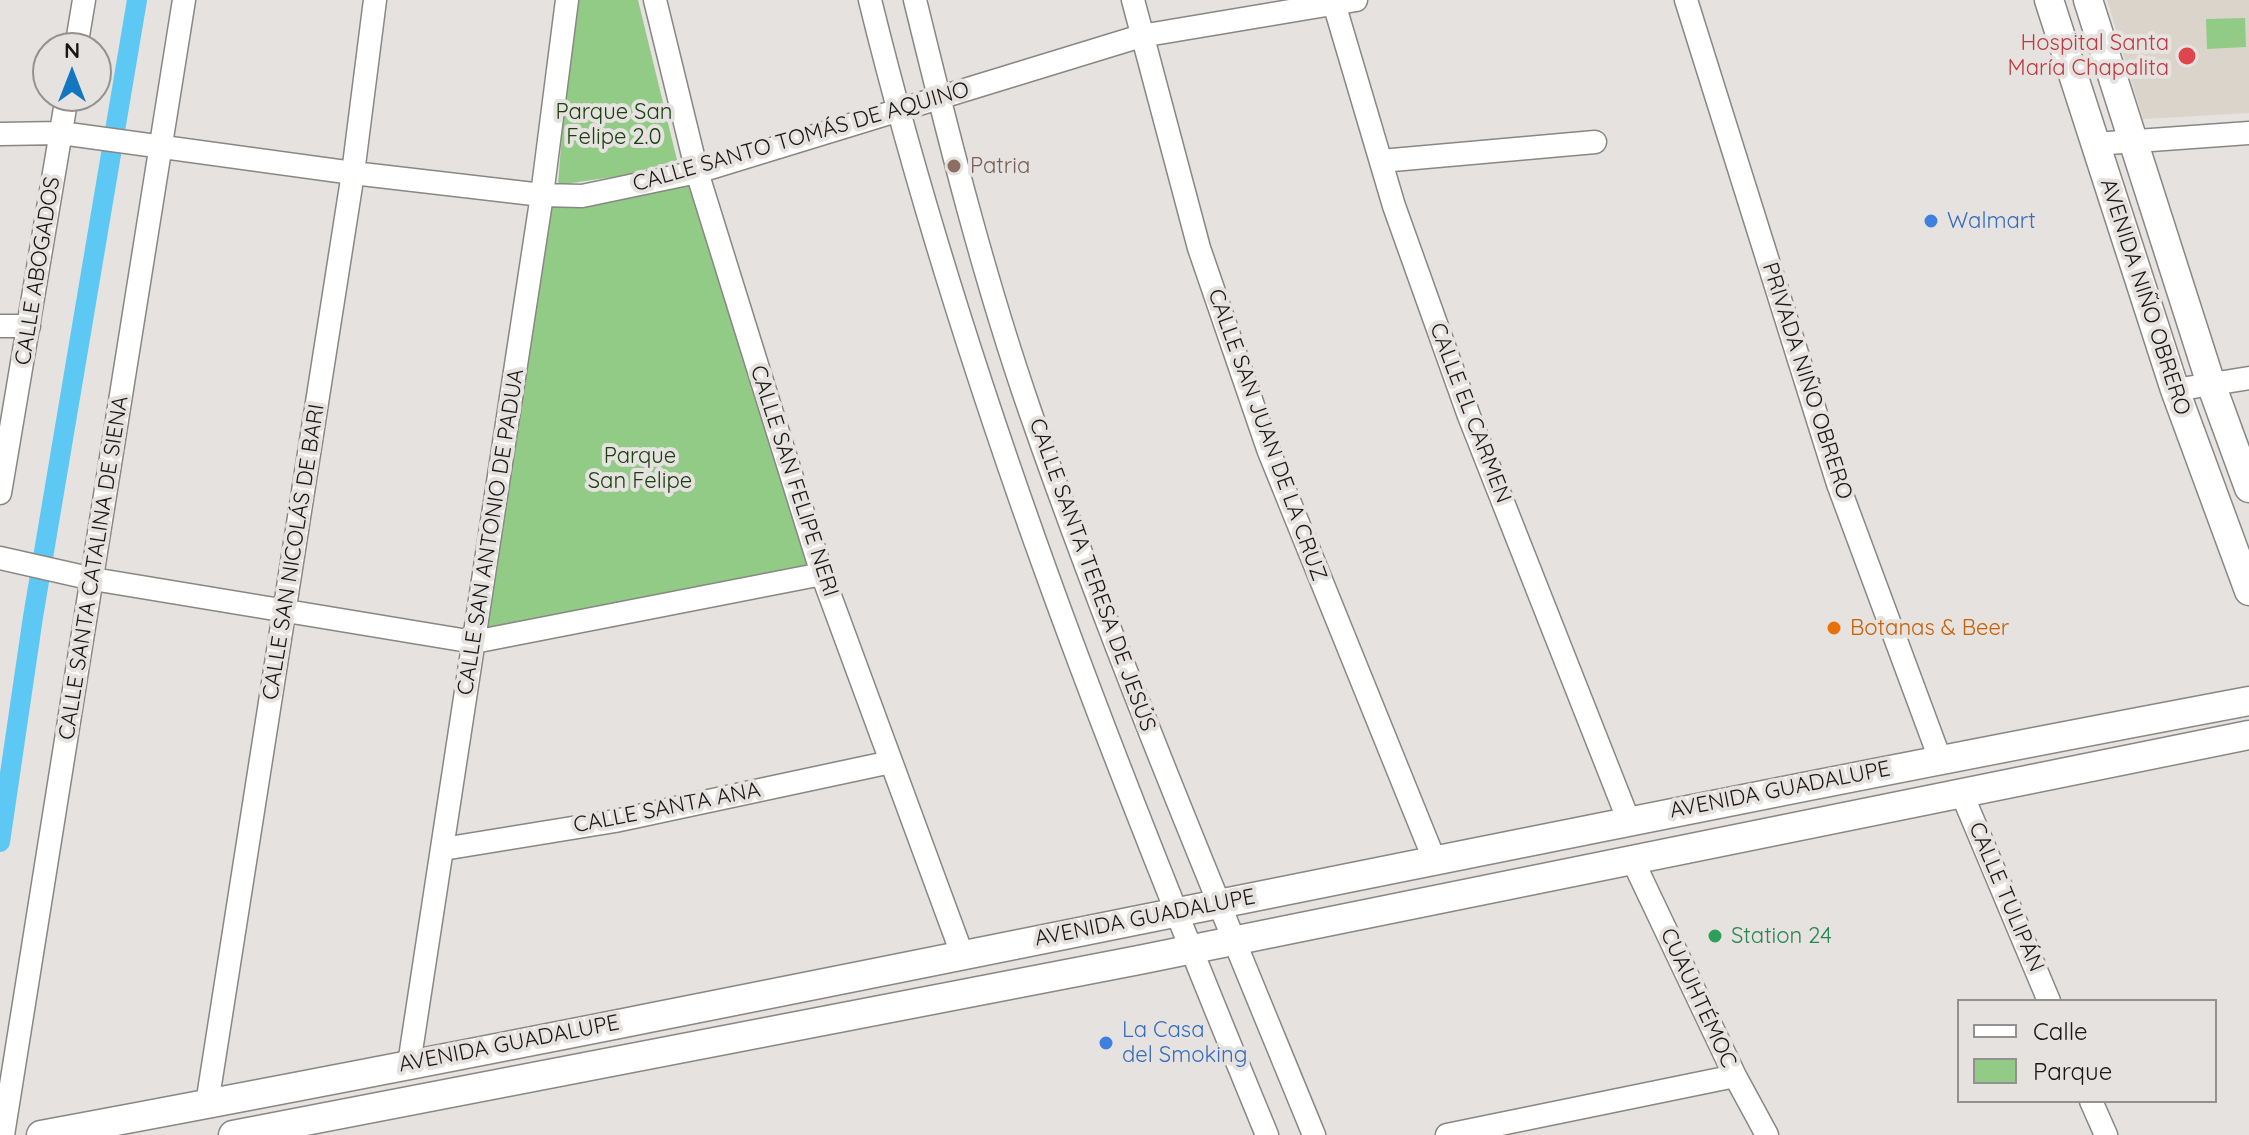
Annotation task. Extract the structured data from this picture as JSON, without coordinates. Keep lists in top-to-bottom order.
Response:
{
  "streets": {
    "main road": ["AVENIDA NIÑO OBRERO", "AVENIDA GUADALUPE"],
    "street": [
      "CALLE SANTO TOMÁS DE AQUINO",
      "CALLE ABOGADOS",
      "PRIVADA NIÑO OBRERO",
      "CALLE EL CARMEN",
      "CALLE SAN JUAN DE LA CRUZ",
      "CALLE SAN FELIPE NERI",
      "CALLE SAN ANTONIO DE PADUA",
      "CALLE SAN NICOLÁS DE BARI",
      "CALLE SANTA CATALINA DE SIENA",
      "CALLE SANTA TERESA DE JESÚS",
      "CALLE SANTA ANA",
      "CALLE TULIPÁN",
      "CUAUHTÉMOC"
    ]
  },
  "crossings": [
    ["CALLE SANTO TOMÁS DE AQUINO", "CALLE ABOGADOS"],
    ["CALLE SANTO TOMÁS DE AQUINO", "CALLE EL CARMEN"],
    ["CALLE SANTO TOMÁS DE AQUINO", "CALLE SAN JUAN DE LA CRUZ"],
    ["CALLE SANTO TOMÁS DE AQUINO", "CALLE SAN FELIPE NERI"],
    ["CALLE SANTO TOMÁS DE AQUINO", "CALLE SAN ANTONIO DE PADUA"],
    ["CALLE SANTO TOMÁS DE AQUINO", "CALLE SAN NICOLÁS DE BARI"],
    ["CALLE SANTO TOMÁS DE AQUINO", "CALLE SANTA CATALINA DE SIENA"],
    ["CALLE SANTO TOMÁS DE AQUINO", "CALLE SANTA TERESA DE JESÚS"],
    ["PRIVADA NIÑO OBRERO", "AVENIDA GUADALUPE"],
    ["CALLE EL CARMEN", "AVENIDA GUADALUPE"],
    ["CALLE SAN JUAN DE LA CRUZ", "AVENIDA GUADALUPE"],
    ["CALLE SAN FELIPE NERI", "AVENIDA GUADALUPE"],
    ["CALLE SAN FELIPE NERI", "CALLE SANTA ANA"],
    ["CALLE SAN ANTONIO DE PADUA", "AVENIDA GUADALUPE"],
    ["CALLE SAN ANTONIO DE PADUA", "CALLE SANTA ANA"],
    ["CALLE SAN NICOLÁS DE BARI", "AVENIDA GUADALUPE"],
    ["CALLE SANTA TERESA DE JESÚS", "AVENIDA GUADALUPE"],
    ["AVENIDA GUADALUPE", "CALLE TULIPÁN"],
    ["AVENIDA GUADALUPE", "CUAUHTÉMOC"]
  ],
  "parks": ["Parque San Felipe 2.0", "Parque San Felipe"],
  "places": [
    "Hospital Santa María Chapalita",
    "Patria",
    "Walmart",
    "Botanas & Beer",
    "Station 24",
    "La Casa del Smoking"
  ],
  "legend": ["Calle", "Parque"],
  "north": "top"
}
